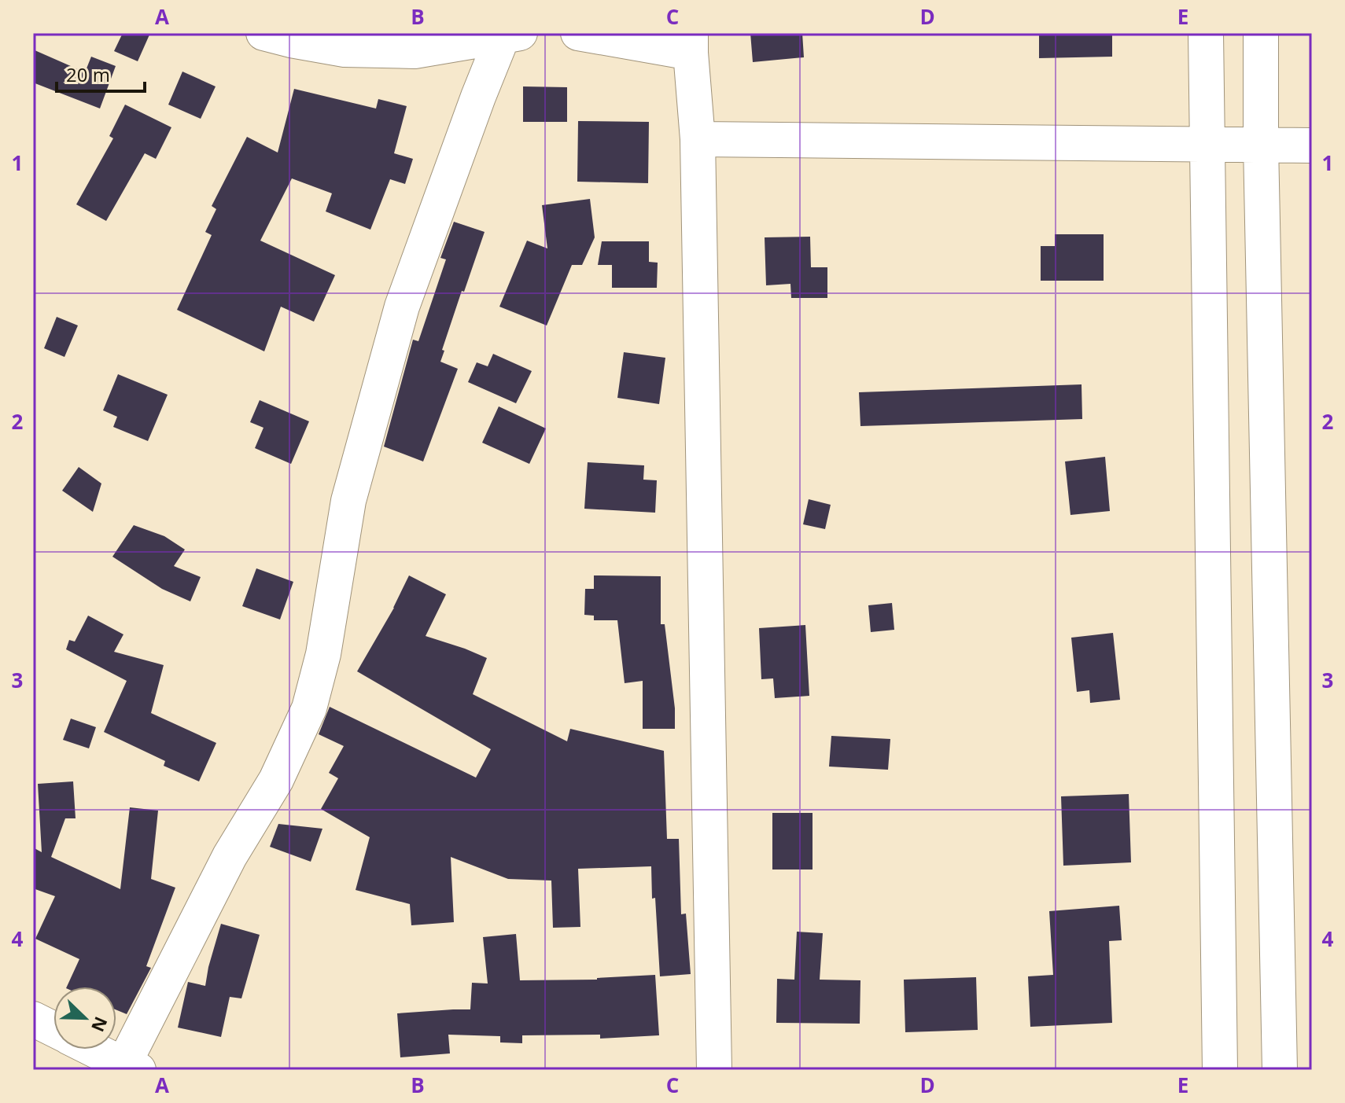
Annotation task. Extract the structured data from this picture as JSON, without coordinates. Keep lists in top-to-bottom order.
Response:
{
  "scale_bar": "20 m",
  "north": "bottom right",
  "grid": {
    "columns": [
      "A",
      "B",
      "C",
      "D",
      "E"
    ],
    "rows": [
      "1",
      "2",
      "3",
      "4"
    ]
  }
}
